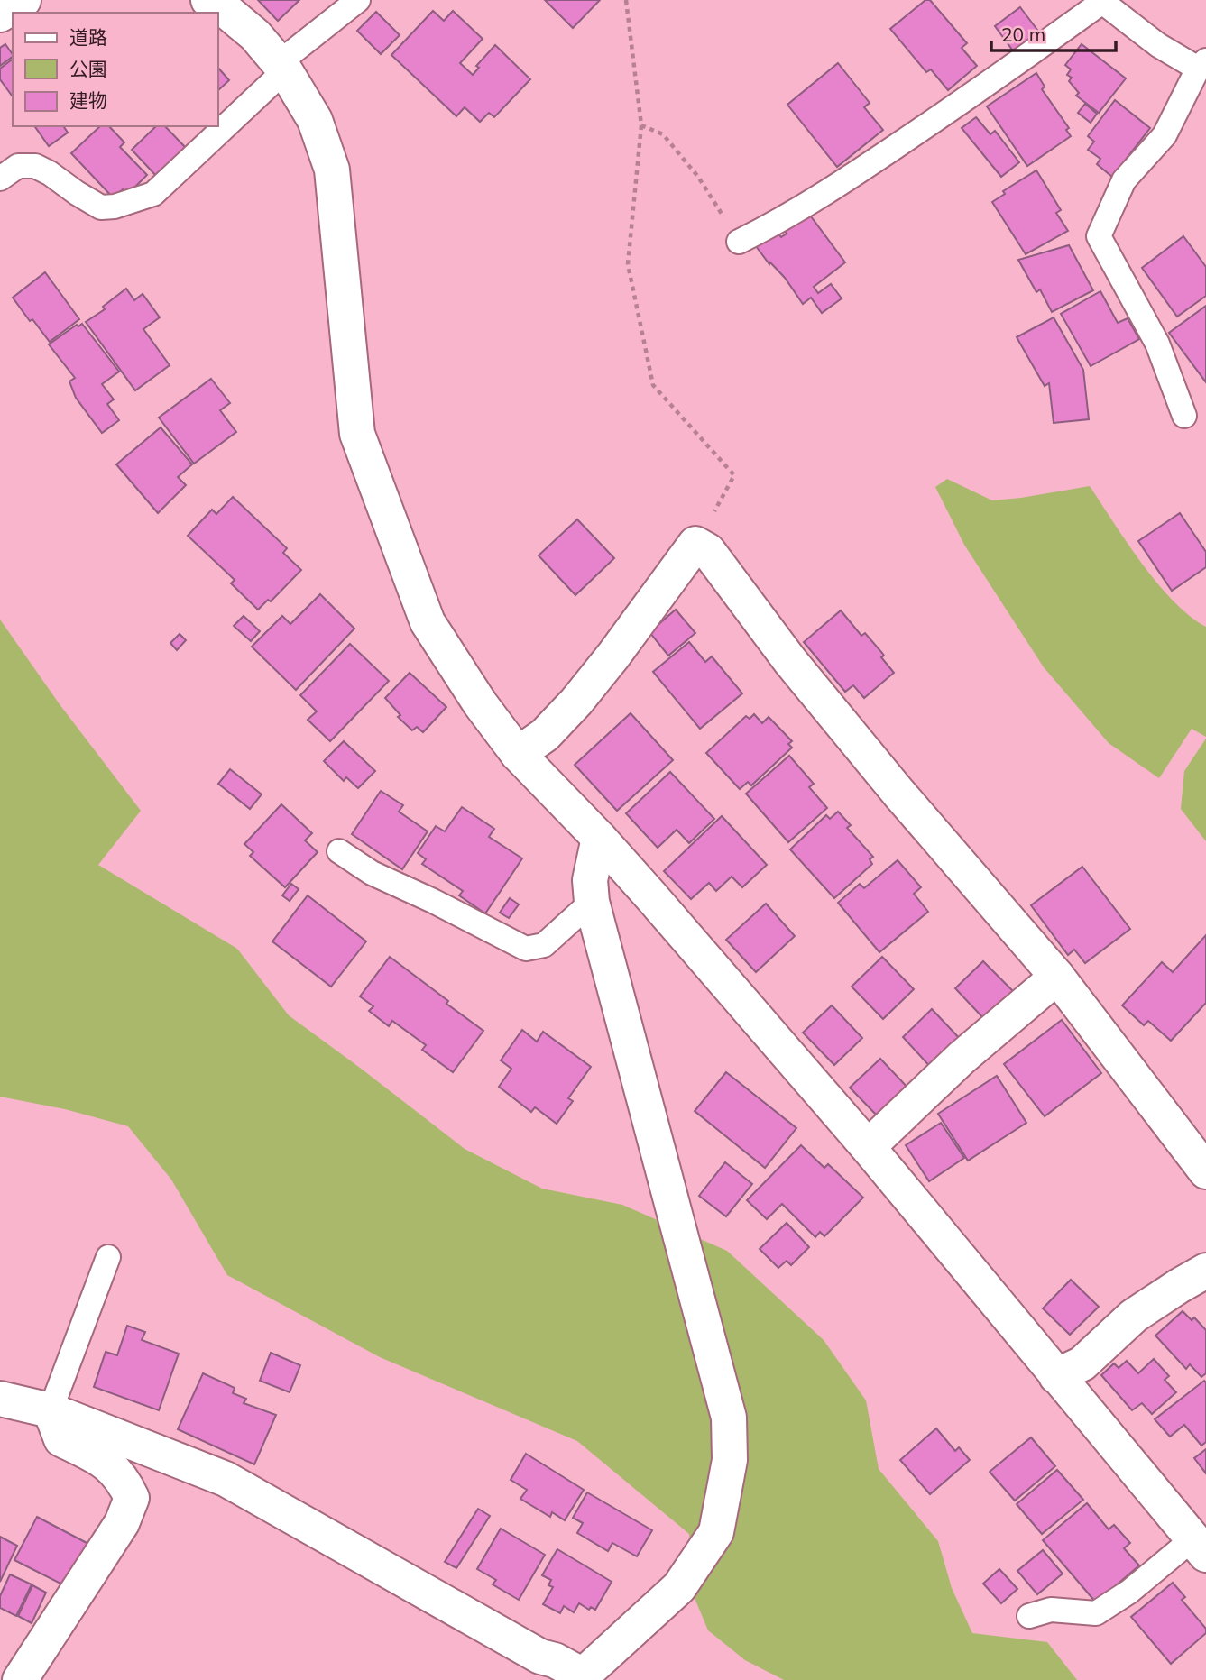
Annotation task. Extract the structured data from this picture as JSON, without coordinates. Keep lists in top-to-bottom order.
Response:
{
  "legend": ["道路", "公園", "建物"],
  "scale_bar": "20 m"
}
